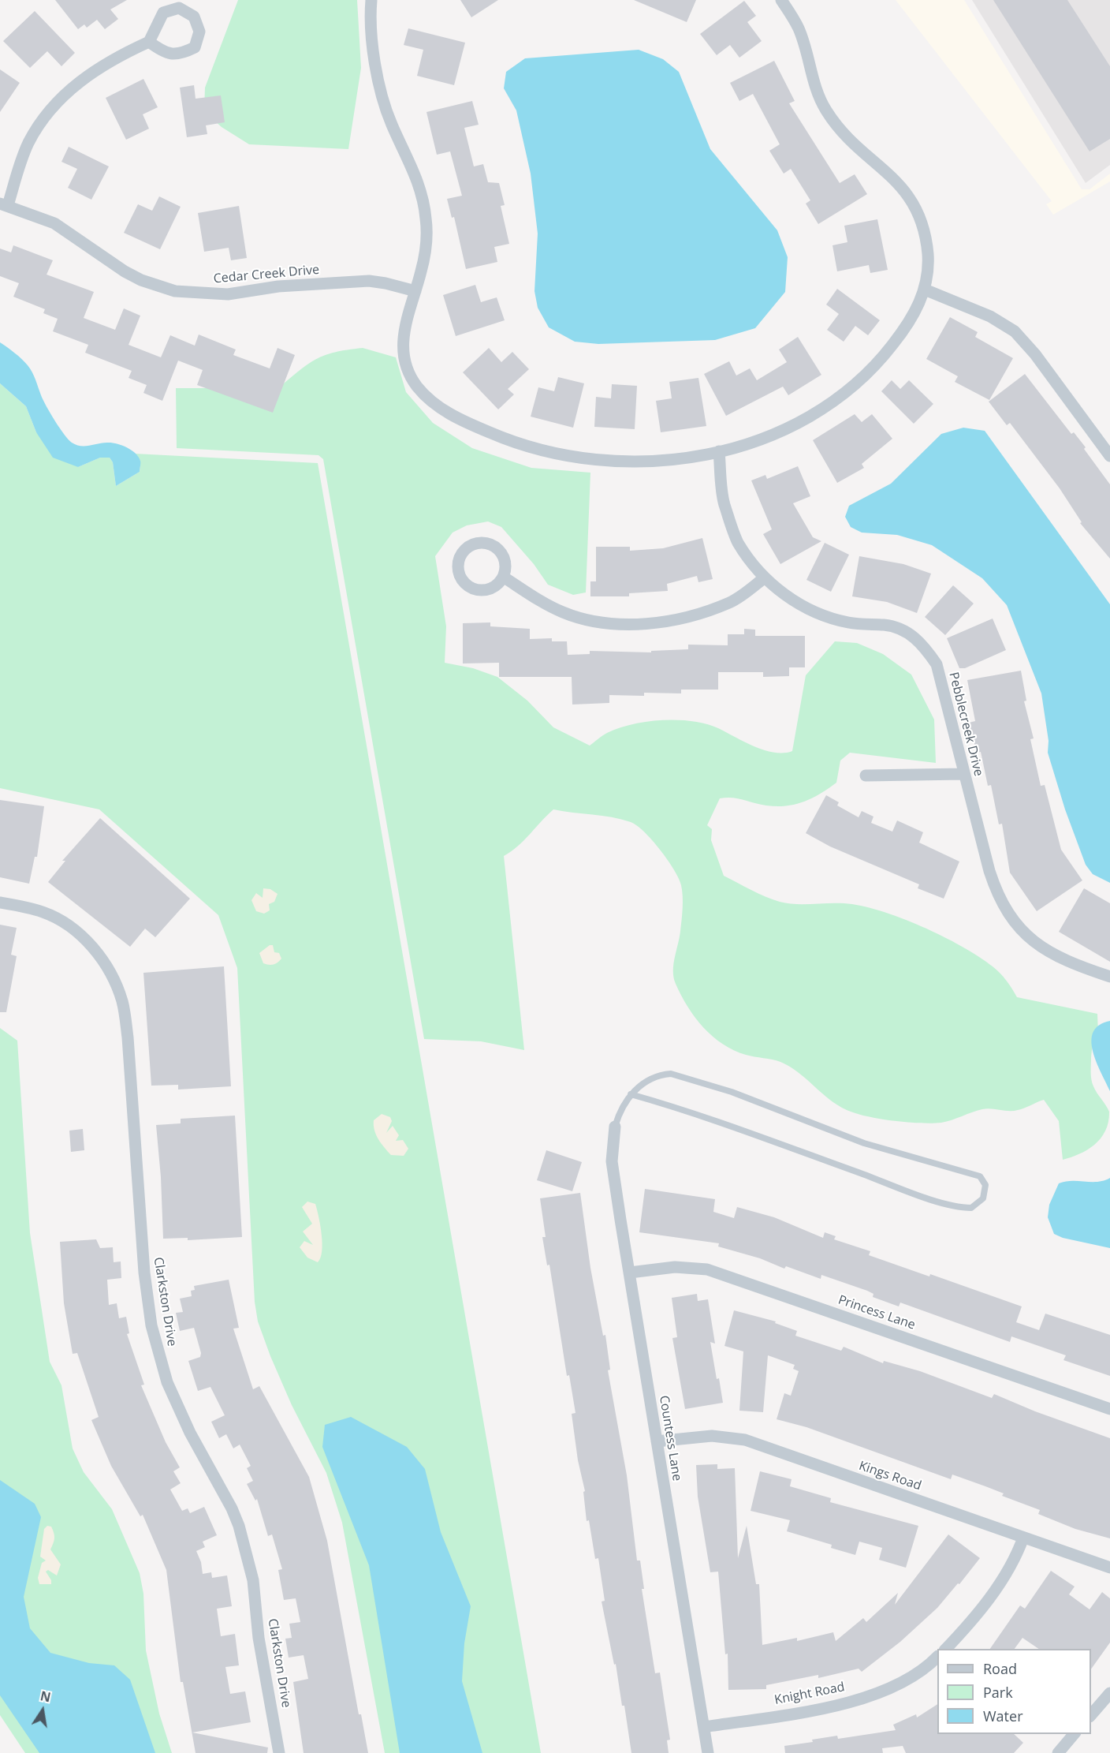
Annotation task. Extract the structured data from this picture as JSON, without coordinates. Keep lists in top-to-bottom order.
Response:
{
  "streets": {
    "street": [
      "Cedar Creek Drive",
      "Pebblecreek Drive",
      "Clarkston Drive",
      "Princess Lane",
      "Countess Lane",
      "Kings Road",
      "Knight Road"
    ]
  },
  "crossings": [
    ["Princess Lane", "Countess Lane"],
    ["Countess Lane", "Kings Road"],
    ["Countess Lane", "Knight Road"]
  ],
  "legend": ["Road", "Park", "Water"],
  "north": "top"
}
